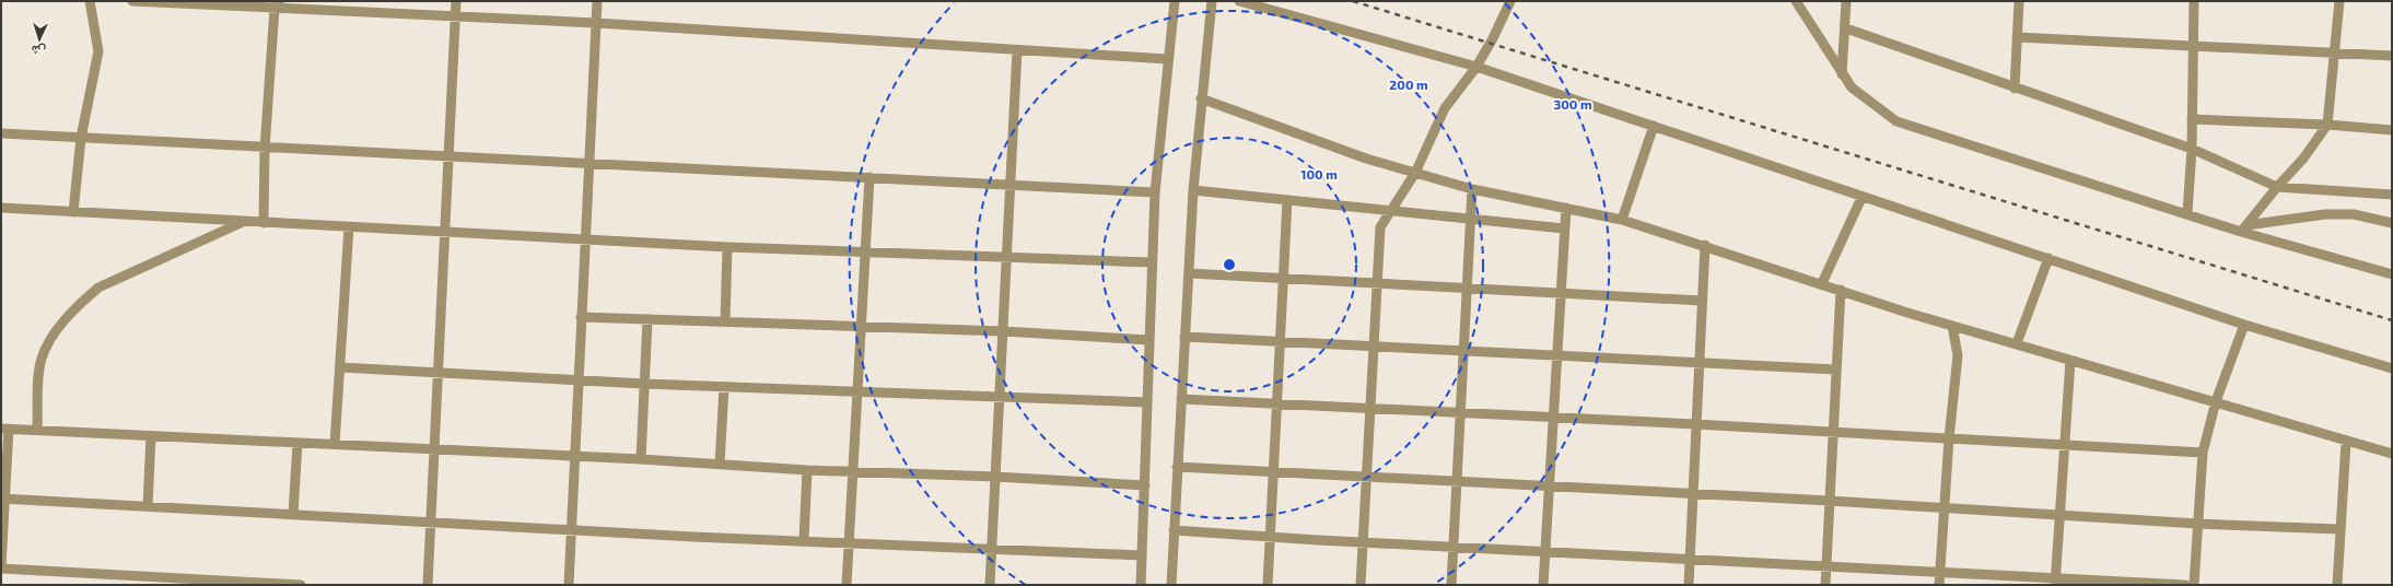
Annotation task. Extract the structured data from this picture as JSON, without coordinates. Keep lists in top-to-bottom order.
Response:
{
  "north": "bottom",
  "rings": ["200 m", "300 m", "100 m"]
}
